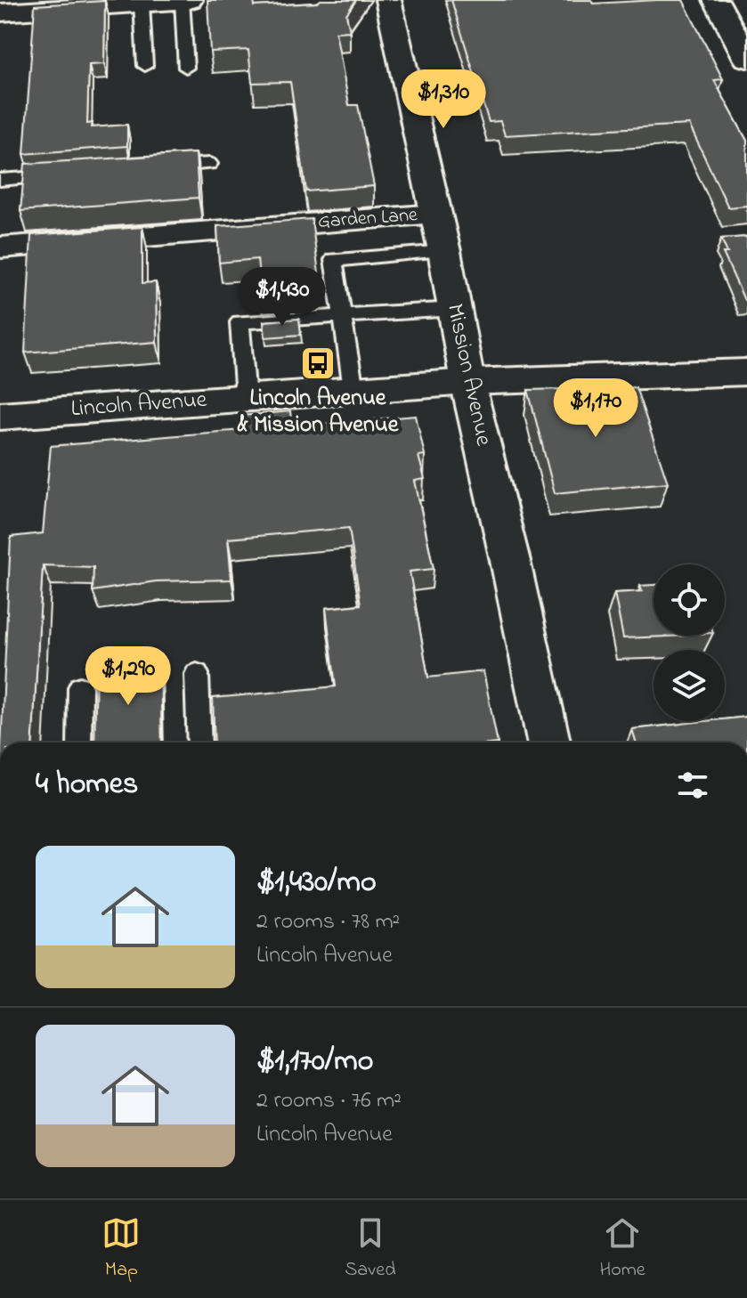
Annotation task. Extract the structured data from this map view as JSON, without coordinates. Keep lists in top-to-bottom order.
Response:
{
  "streets": {
    "street": ["Garden Lane", "Mission Avenue", "Lincoln Avenue"]
  },
  "crossings": [
    ["Garden Lane", "Mission Avenue"],
    ["Mission Avenue", "Lincoln Avenue"]
  ],
  "places": {
    "bus stop": ["Lincoln Avenue & Mission Avenue"]
  },
  "page": {
    "price": [
      "$1,310",
      "$1,430",
      "$1,170",
      "$1,290"
    ],
    "heading": "4 homes",
    "list": [
      {
        "name": "$1,430/mo",
        "note": "2 rooms · 78 m² · Lincoln Avenue"
      },
      {
        "name": "$1,170/mo",
        "note": "2 rooms · 76 m² · Lincoln Avenue"
      }
    ],
    "tabs": ["Map", "Saved", "Home"]
  }
}
